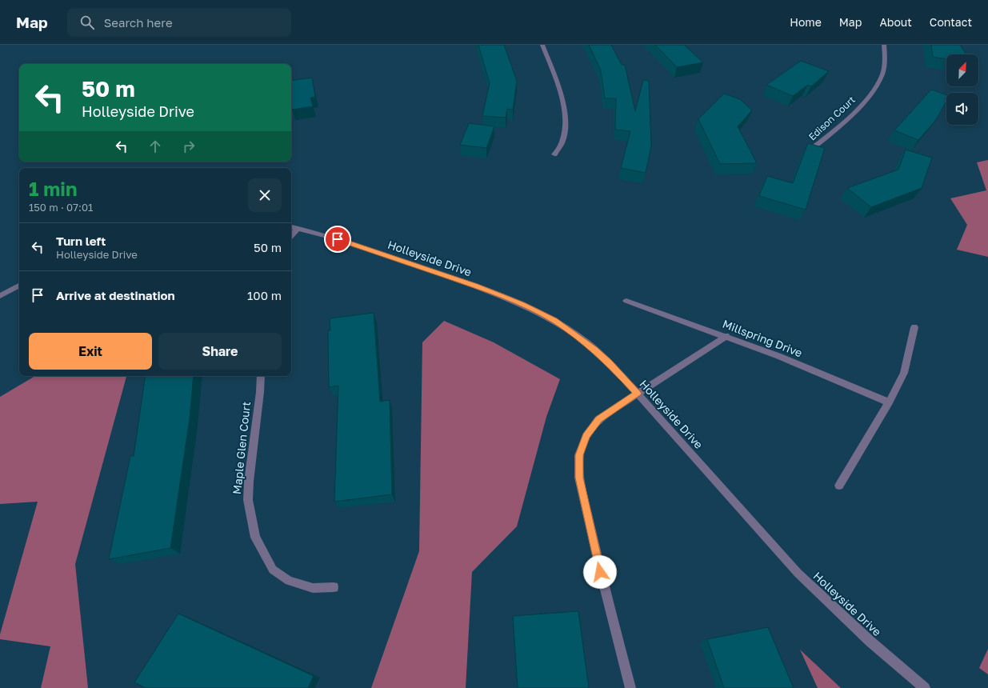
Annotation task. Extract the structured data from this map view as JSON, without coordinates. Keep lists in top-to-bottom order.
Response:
{
  "streets": {
    "street": [
      "Edison Court",
      "Holleyside Drive",
      "Millspring Drive",
      "Maple Glen Court"
    ]
  },
  "north": "top right",
  "page": {
    "header": "Map",
    "search": "Search here",
    "nav": [
      "Home",
      "Map",
      "About",
      "Contact"
    ],
    "turn": ["50 m", "Holleyside Drive"],
    "heading": ["1 min", "150 m · 07:01"],
    "list": [
      {
        "name": "Turn left",
        "note": "Holleyside Drive",
        "value": "50 m"
      },
      {
        "name": "Arrive at destination",
        "value": "100 m"
      }
    ],
    "buttons": ["Exit", "Share"]
  }
}
